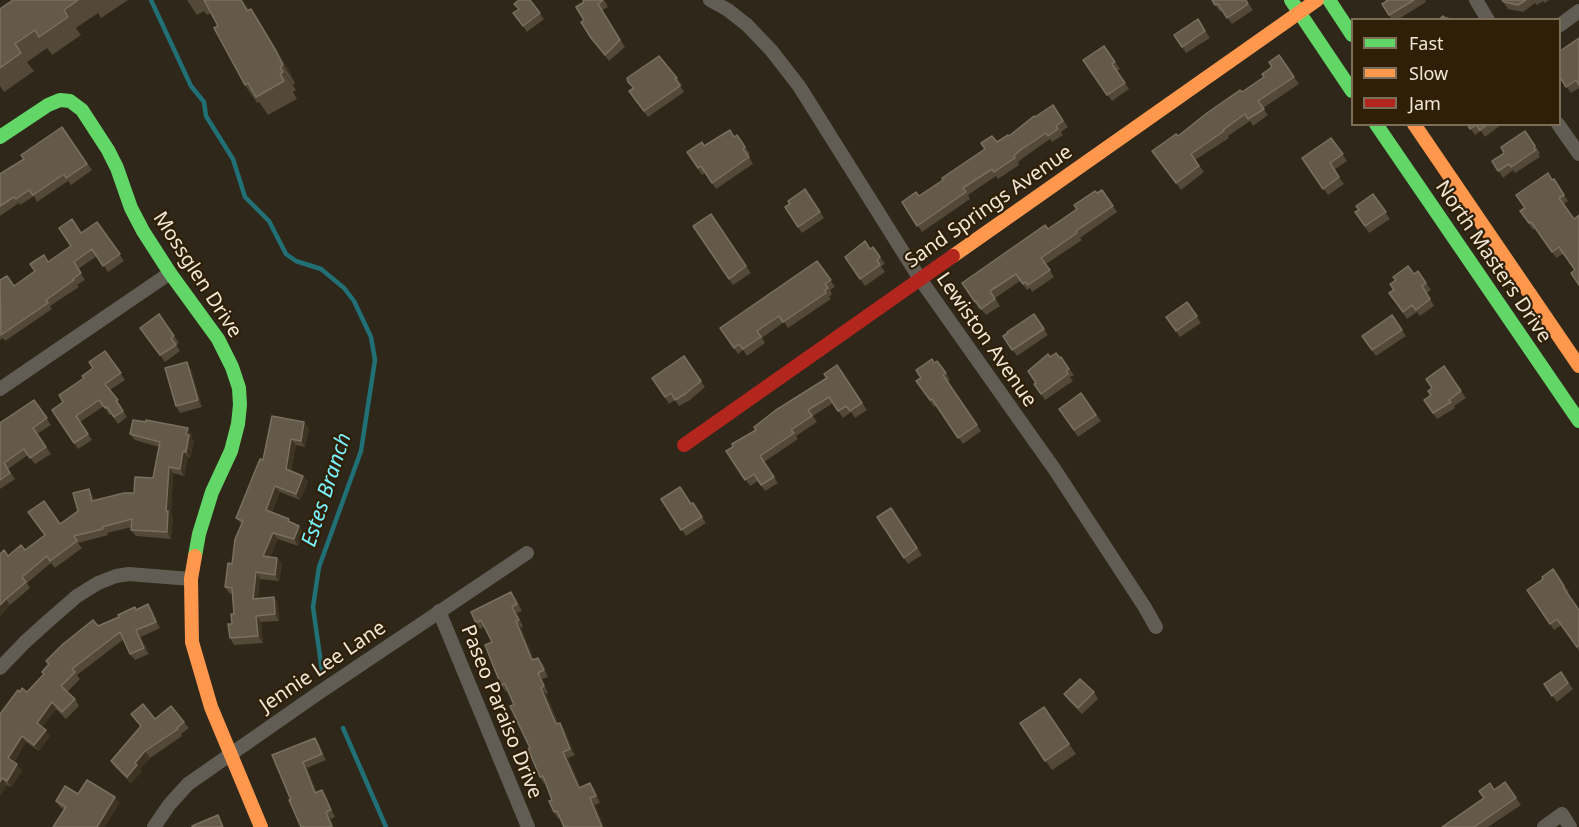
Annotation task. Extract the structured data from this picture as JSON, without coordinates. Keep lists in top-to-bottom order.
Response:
{
  "streets": {
    "street": [
      "Sand Springs Avenue",
      "North Masters Drive",
      "Mossglen Drive",
      "Lewiston Avenue",
      "Jennie Lee Lane",
      "Paseo Paraiso Drive"
    ]
  },
  "crossings": [
    ["Sand Springs Avenue", "Lewiston Avenue"],
    ["Mossglen Drive", "Jennie Lee Lane"],
    ["Jennie Lee Lane", "Paseo Paraiso Drive"]
  ],
  "water": ["Estes Branch"],
  "legend": ["Fast", "Slow", "Jam"]
}
